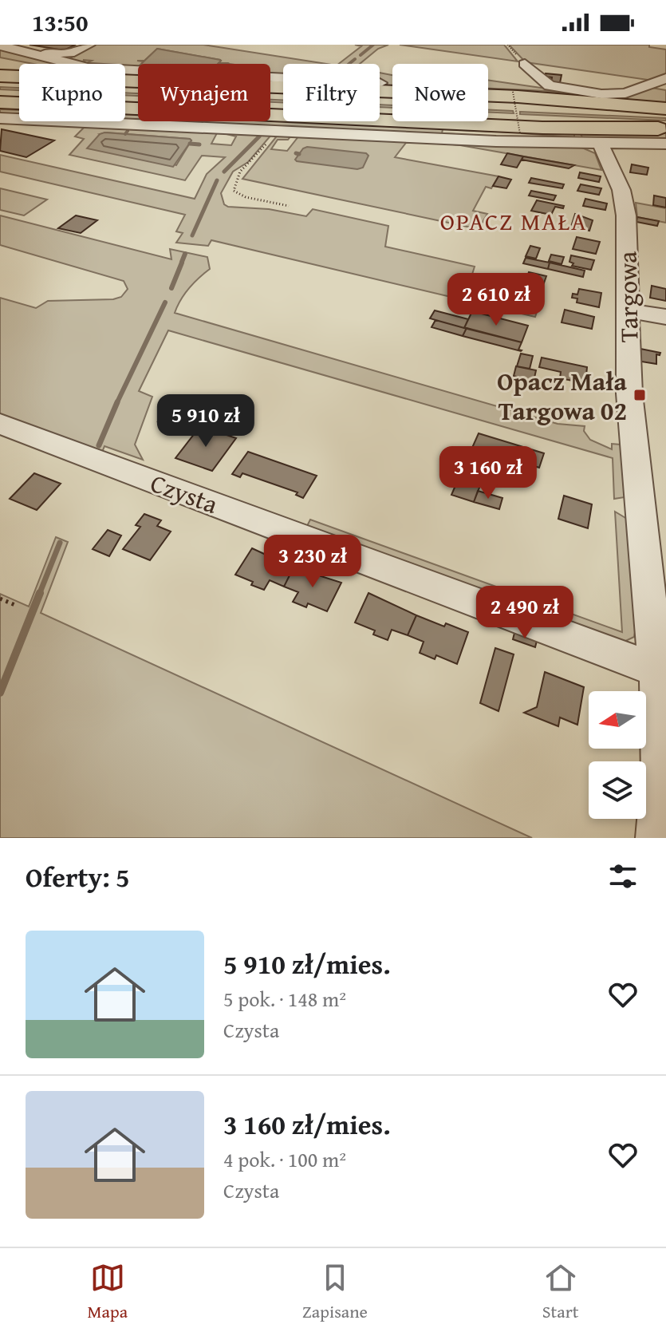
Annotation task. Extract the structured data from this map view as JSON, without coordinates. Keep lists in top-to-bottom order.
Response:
{
  "streets": {
    "street": ["Targowa", "Czysta"]
  },
  "crossings": [
    ["Targowa", "Czysta"]
  ],
  "districts": ["OPACZ MAŁA"],
  "places": {
    "transit": ["Opacz Mała Targowa 02"]
  },
  "north": "left",
  "page": {
    "status": "13:50",
    "chip": [
      "Kupno",
      "Wynajem",
      "Filtry",
      "Nowe"
    ],
    "price": [
      "2 610 zł",
      "5 910 zł",
      "3 160 zł",
      "3 230 zł",
      "2 490 zł"
    ],
    "heading": "Oferty: 5",
    "list": [
      {
        "name": "5 910 zł/mies.",
        "note": "5 pok. · 148 m² · Czysta"
      },
      {
        "name": "3 160 zł/mies.",
        "note": "4 pok. · 100 m² · Czysta"
      }
    ],
    "tabs": ["Mapa", "Zapisane", "Start"]
  }
}
